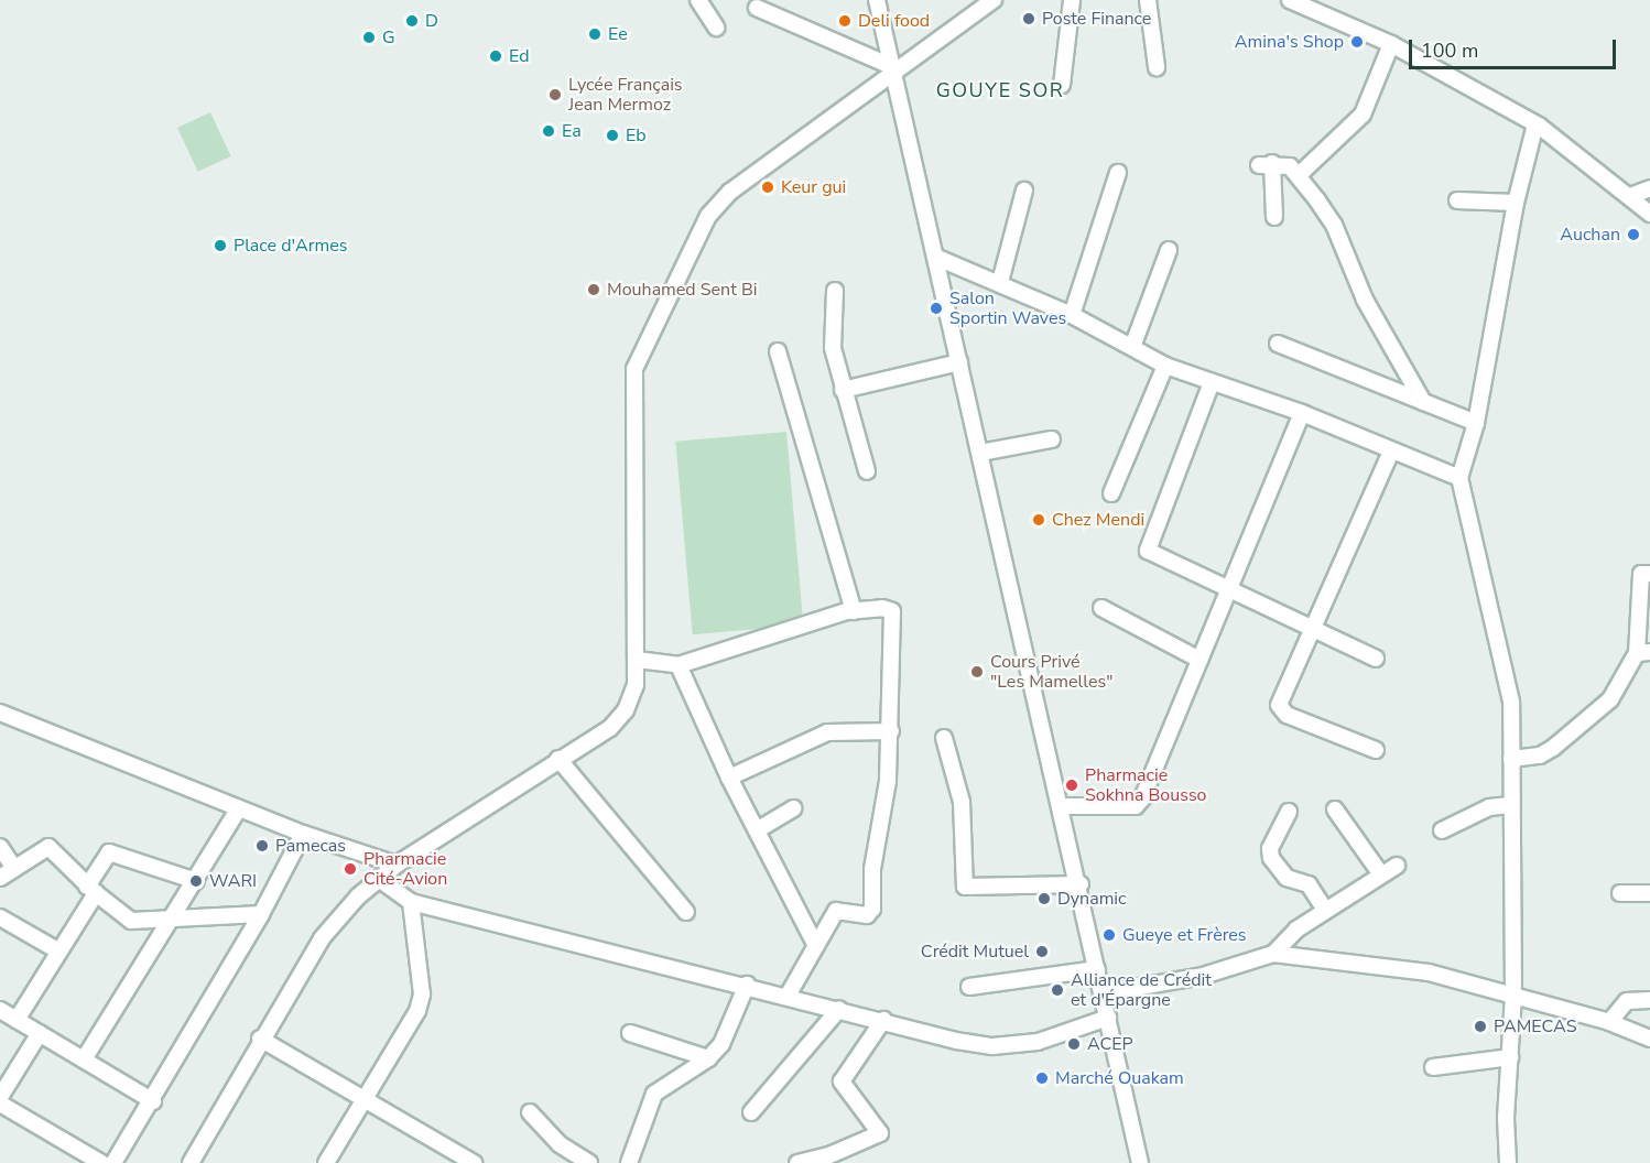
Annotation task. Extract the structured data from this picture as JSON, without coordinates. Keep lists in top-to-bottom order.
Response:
{
  "districts": ["GOUYE SOR"],
  "places": [
    "Poste Finance",
    "D",
    "Deli food",
    "Ee",
    "G",
    "Amina's Shop",
    "Ed",
    "Lycée Français Jean Mermoz",
    "Ea",
    "Eb",
    "Keur gui",
    "Auchan",
    "Place d'Armes",
    "Mouhamed Sent Bi",
    "Salon Sportin Waves",
    "Chez Mendi",
    "Cours Privé \"Les Mamelles\"",
    "Pharmacie Sokhna Bousso",
    "Pamecas",
    "Pharmacie Cité-Avion",
    "WARI",
    "Dynamic",
    "Gueye et Frères",
    "Crédit Mutuel",
    "Alliance de Crédit et d'Épargne",
    "PAMECAS",
    "ACEP",
    "Marché Ouakam"
  ],
  "scale_bar": "100 m"
}
